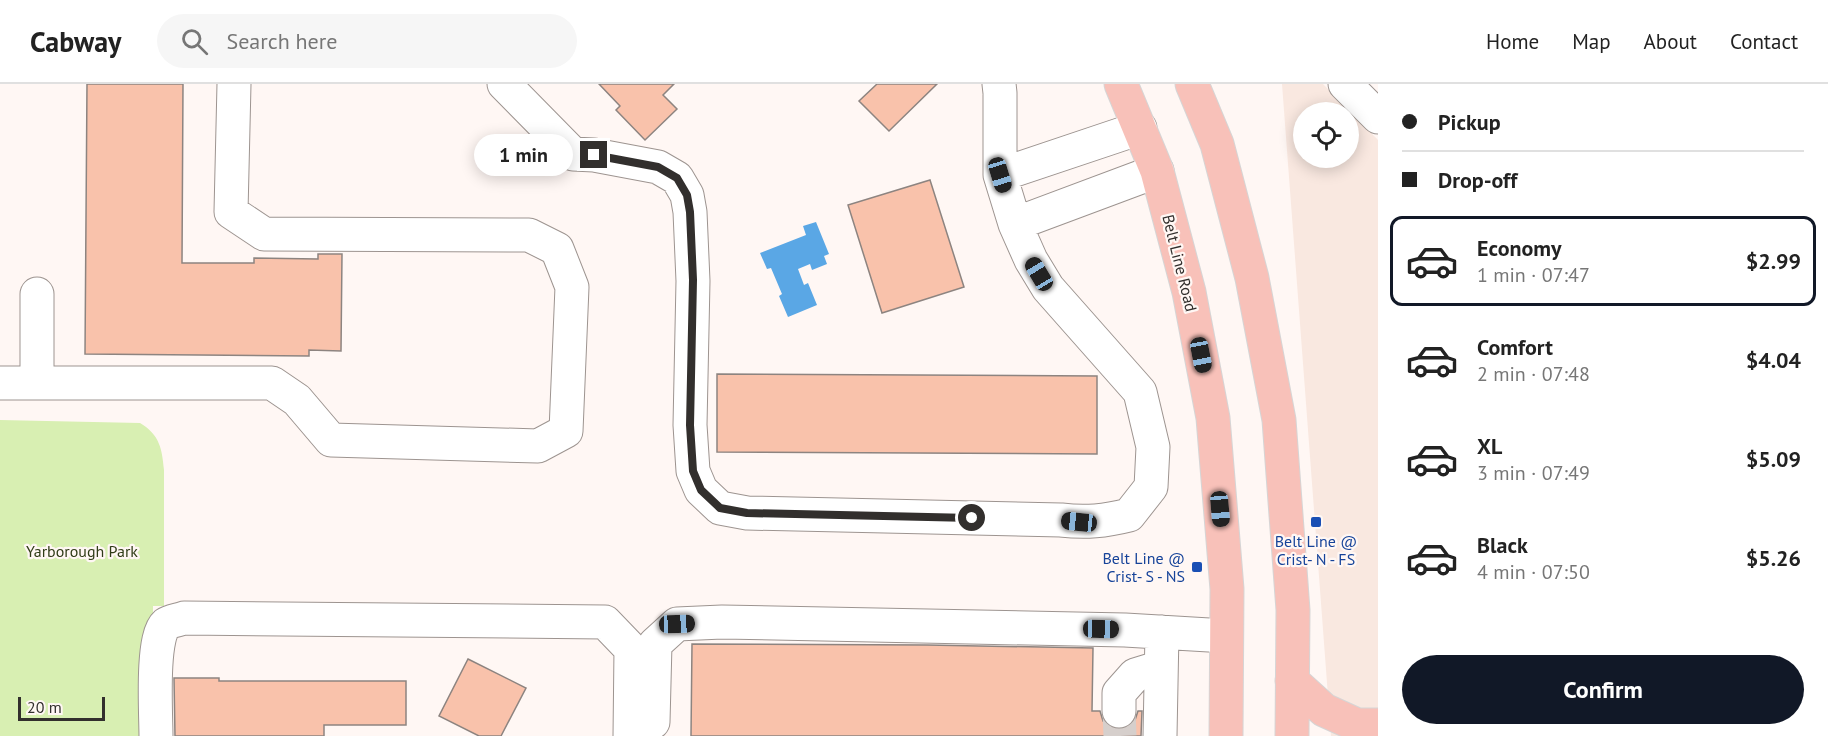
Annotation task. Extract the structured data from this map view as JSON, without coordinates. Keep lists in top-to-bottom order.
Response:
{
  "streets": {
    "main road": ["Belt Line Road"]
  },
  "parks": ["Yarborough Park"],
  "places": {
    "transit": ["Belt Line @ Crist- N - FS", "Belt Line @ Crist- S - NS"]
  },
  "scale_bar": "20 m",
  "page": {
    "header": "Cabway",
    "search": "Search here",
    "nav": [
      "Home",
      "Map",
      "About",
      "Contact"
    ],
    "banner": ["Pickup", "Drop-off"],
    "bubble": "1 min",
    "list": [
      {
        "name": "Economy",
        "note": "1 min · 07:47",
        "value": "$2.99"
      },
      {
        "name": "Comfort",
        "note": "2 min · 07:48",
        "value": "$4.04"
      },
      {
        "name": "XL",
        "note": "3 min · 07:49",
        "value": "$5.09"
      },
      {
        "name": "Black",
        "note": "4 min · 07:50",
        "value": "$5.26"
      }
    ],
    "buttons": "Confirm",
    "scale": "20 m"
  }
}
